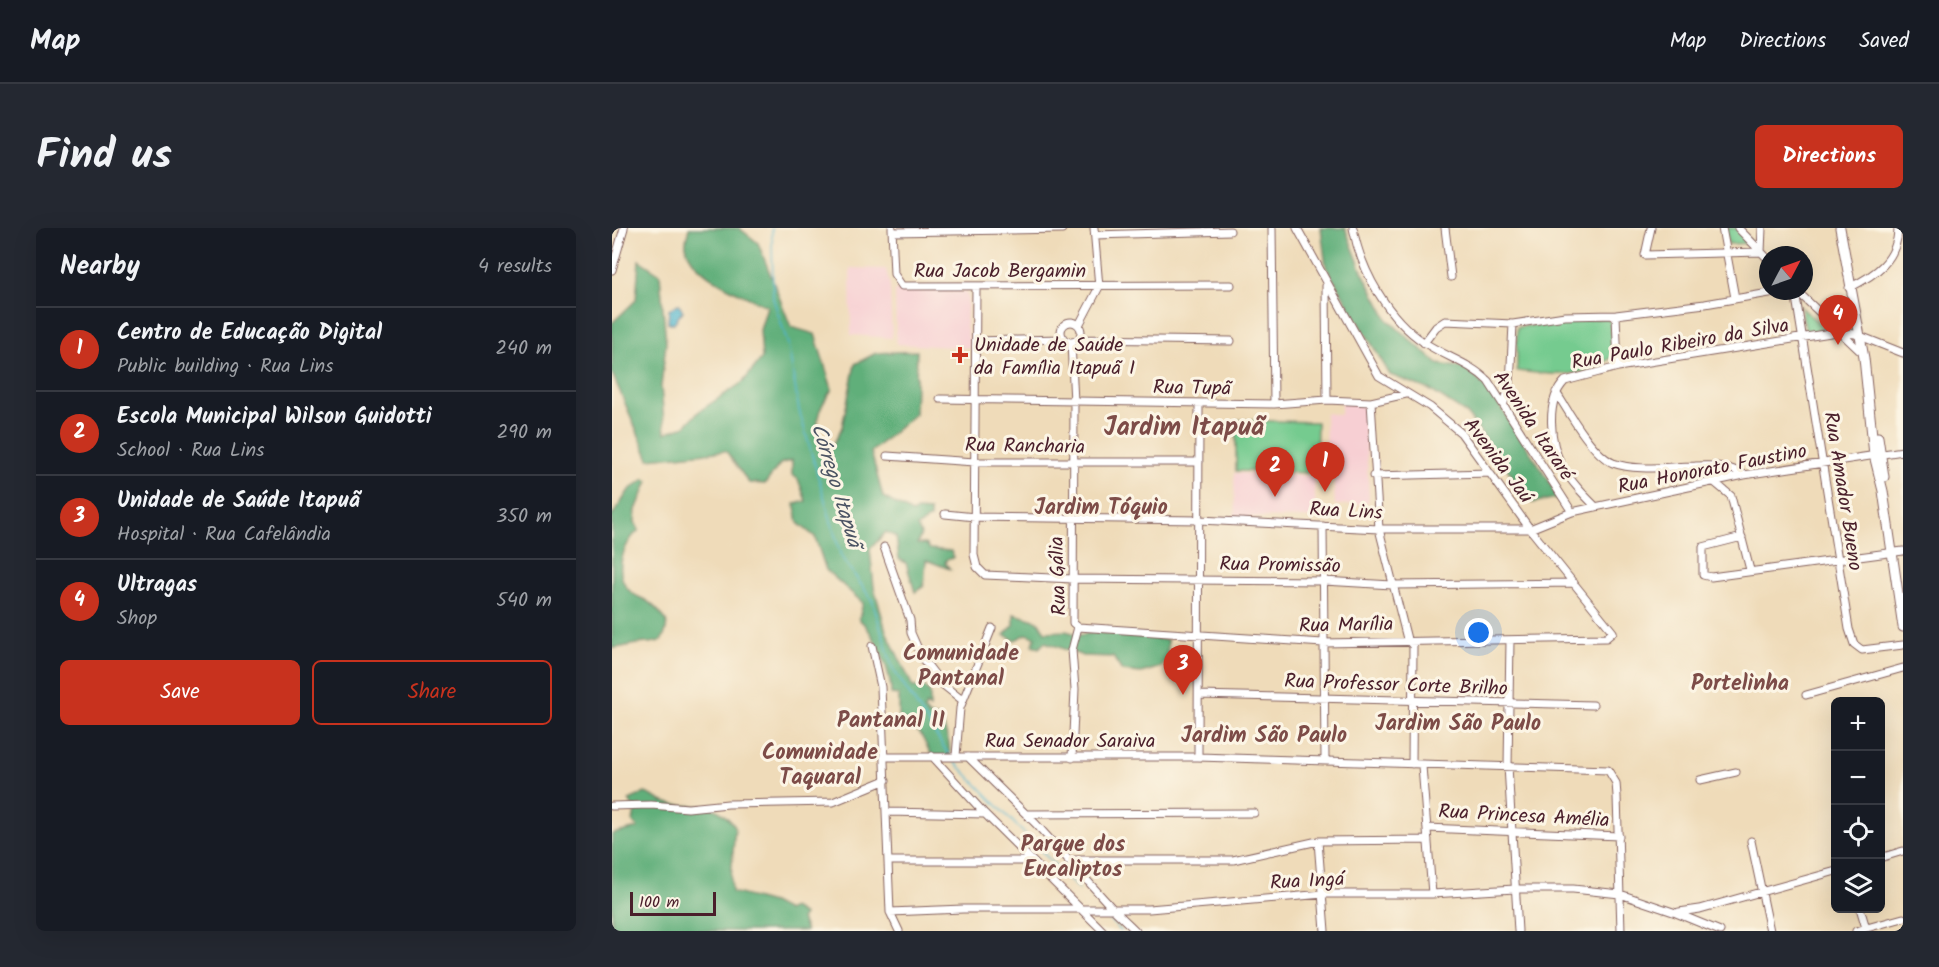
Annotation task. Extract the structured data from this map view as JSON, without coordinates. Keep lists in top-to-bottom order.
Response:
{
  "streets": {
    "street": [
      "Rua Jacob Bergamin",
      "Rua Paulo Ribeiro da Silva",
      "Rua Tupã",
      "Avenida Itararé",
      "Rua Rancharia",
      "Avenida Jaú",
      "Rua Honorato Faustino",
      "Rua Amador Bueno",
      "Rua Lins",
      "Rua Promissão",
      "Rua Gália",
      "Rua Marília",
      "Rua Professor Corte Brilho",
      "Rua Senador Saraiva",
      "Rua Princesa Amélia",
      "Rua Ingá"
    ]
  },
  "crossings": [
    ["Rua Paulo Ribeiro da Silva", "Rua Honorato Faustino"],
    ["Rua Paulo Ribeiro da Silva", "Rua Amador Bueno"],
    ["Rua Tupã", "Avenida Jaú"],
    ["Rua Tupã", "Rua Gália"],
    ["Avenida Itararé", "Rua Honorato Faustino"],
    ["Rua Rancharia", "Rua Gália"],
    ["Avenida Jaú", "Rua Honorato Faustino"],
    ["Avenida Jaú", "Rua Lins"],
    ["Avenida Jaú", "Rua Promissão"],
    ["Avenida Jaú", "Rua Marília"],
    ["Rua Honorato Faustino", "Rua Amador Bueno"],
    ["Rua Honorato Faustino", "Rua Lins"],
    ["Rua Lins", "Rua Promissão"],
    ["Rua Lins", "Rua Gália"],
    ["Rua Promissão", "Rua Gália"],
    ["Rua Gália", "Rua Marília"],
    ["Rua Senador Saraiva", "Rua Princesa Amélia"]
  ],
  "districts": [
    "Jardim Itapuã",
    "Jardim Tóquio",
    "Comunidade Pantanal",
    "Portelinha",
    "Pantanal II",
    "Jardim São Paulo",
    "Jardim São Paulo",
    "Comunidade Taquaral",
    "Parque dos Eucaliptos"
  ],
  "water": ["Córrego Itapuã"],
  "places": {
    "health": ["Unidade de Saúde da Família Itapuã I"]
  },
  "scale_bar": "100 m",
  "north": "top right",
  "page": {
    "header": "Map",
    "nav": ["Map", "Directions", "Saved"],
    "title": "Find us",
    "buttons": [
      "Directions",
      ["Save", "Share"]
    ],
    "heading": ["Nearby", "4 results"],
    "pins": [
      "4",
      "1",
      "2",
      "3"
    ],
    "list": [
      {
        "mark": "1",
        "name": "Centro de Educação Digital",
        "note": "Public building · Rua Lins",
        "value": "240 m"
      },
      {
        "mark": "2",
        "name": "Escola Municipal Wilson Guidotti",
        "note": "School · Rua Lins",
        "value": "290 m"
      },
      {
        "mark": "3",
        "name": "Unidade de Saúde Itapuã",
        "note": "Hospital · Rua Cafelândia",
        "value": "350 m"
      },
      {
        "mark": "4",
        "name": "Ultragas",
        "note": "Shop",
        "value": "540 m"
      }
    ],
    "map_buttons": ["+", "−"],
    "scale": "100 m"
  }
}
